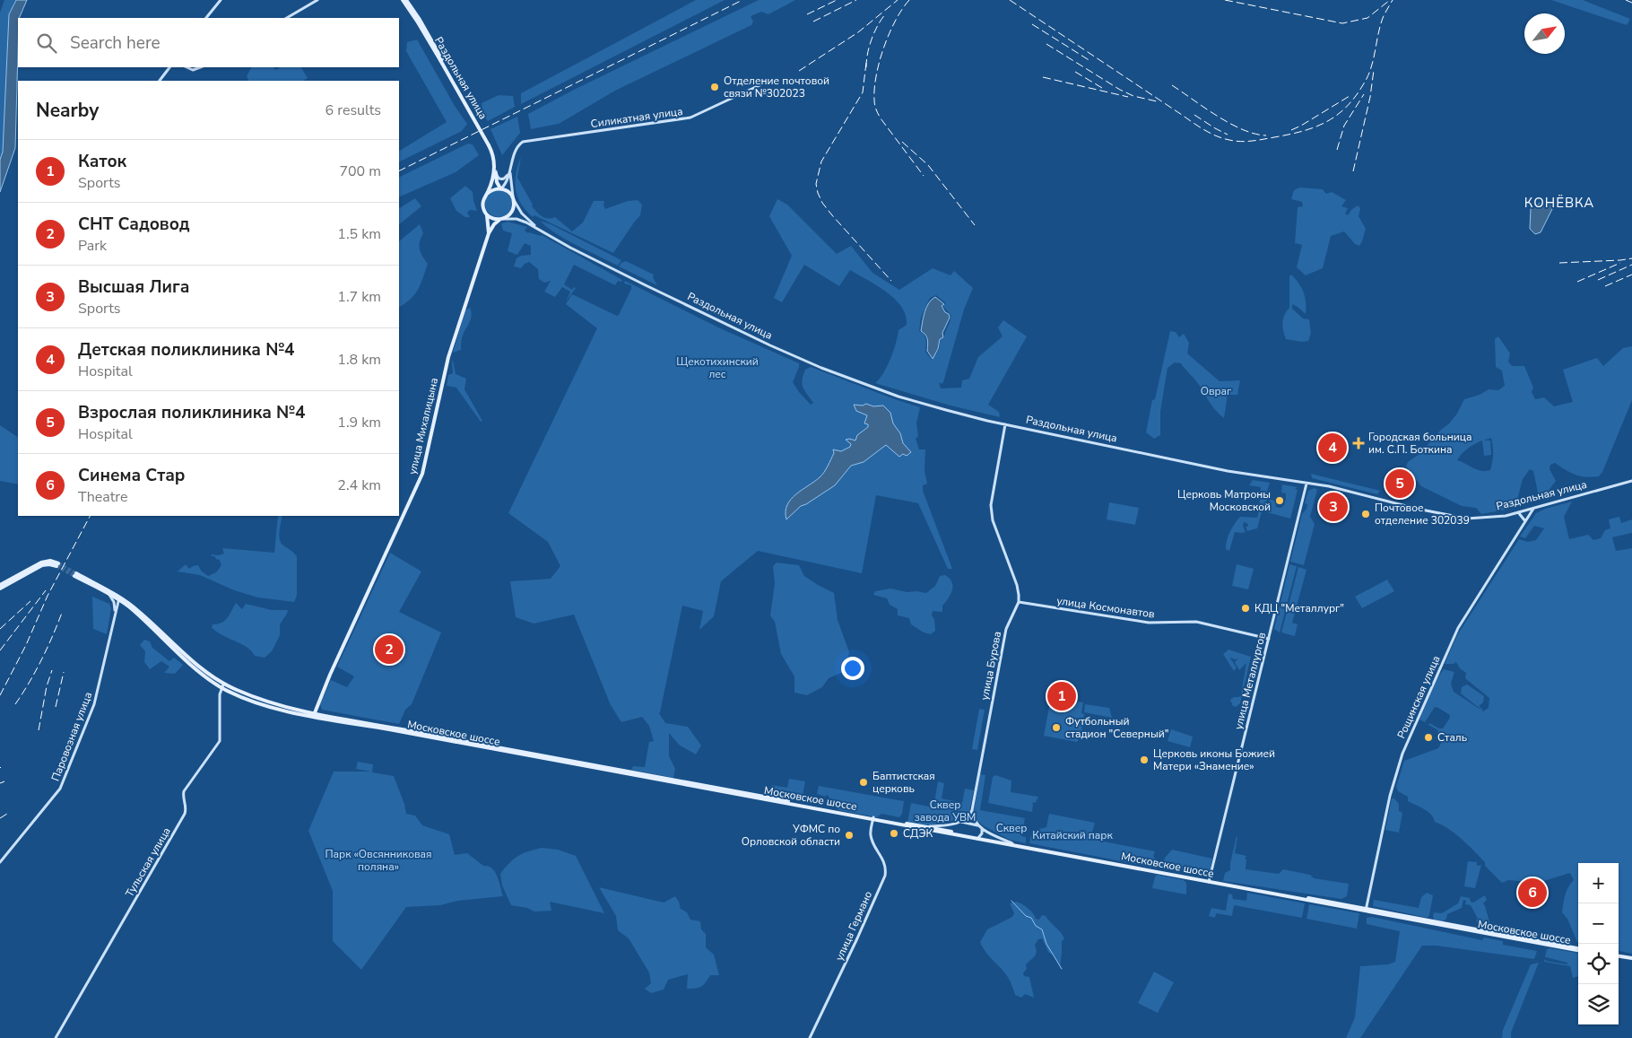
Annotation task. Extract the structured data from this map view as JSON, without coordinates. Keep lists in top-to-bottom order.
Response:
{
  "streets": {
    "main road": [
      "Раздольная улица",
      "Силикатная улица",
      "улица Михалицына",
      "улица Космонавтов",
      "улица Бурова",
      "улица Металлургов",
      "Рощинская улица",
      "Московское шоссе",
      "Паровозная улица",
      "Тульская улица",
      "улица Германо"
    ]
  },
  "crossings": [
    ["Раздольная улица", "улица Михалицына"],
    ["Раздольная улица", "улица Металлургов"],
    ["Раздольная улица", "Рощинская улица"],
    ["улица Михалицына", "Московское шоссе"],
    ["улица Космонавтов", "улица Бурова"],
    ["улица Космонавтов", "улица Металлургов"],
    ["улица Металлургов", "Московское шоссе"],
    ["Рощинская улица", "Московское шоссе"],
    ["Московское шоссе", "Паровозная улица"],
    ["Московское шоссе", "Тульская улица"],
    ["Московское шоссе", "улица Германо"]
  ],
  "districts": ["КОНЁВКА"],
  "parks": [
    "Щекотихинский лес",
    "Овраг",
    "Сквер завода УВМ",
    "Сквер",
    "Китайский парк",
    "Парк «Овсянниковая поляна»"
  ],
  "places": {
    "other": [
      "Отделение почтовой связи №302023",
      "Церковь Матроны Московской",
      "Почтовое отделение 302039",
      "КДЦ \"Металлург\"",
      "Футбольный стадион \"Северный\"",
      "Сталь",
      "Церковь иконы Божией Матери «Знамение»",
      "Баптистская церковь",
      "СДЭК",
      "УФМС по Орловской области"
    ],
    "health": ["Городская больница им. С.П. Боткина"]
  },
  "north": "top right",
  "page": {
    "search": "Search here",
    "heading": ["Nearby", "6 results"],
    "list": [
      {
        "mark": "1",
        "name": "Каток",
        "note": "Sports",
        "value": "700 m"
      },
      {
        "mark": "2",
        "name": "СНТ Садовод",
        "note": "Park",
        "value": "1.5 km"
      },
      {
        "mark": "3",
        "name": "Высшая Лига",
        "note": "Sports",
        "value": "1.7 km"
      },
      {
        "mark": "4",
        "name": "Детская поликлиника №4",
        "note": "Hospital",
        "value": "1.8 km"
      },
      {
        "mark": "5",
        "name": "Взрослая поликлиника №4",
        "note": "Hospital",
        "value": "1.9 km"
      },
      {
        "mark": "6",
        "name": "Синема Стар",
        "note": "Theatre",
        "value": "2.4 km"
      }
    ],
    "pins": [
      "4",
      "5",
      "3",
      "2",
      "1",
      "6"
    ],
    "map_buttons": ["+", "−"]
  }
}
